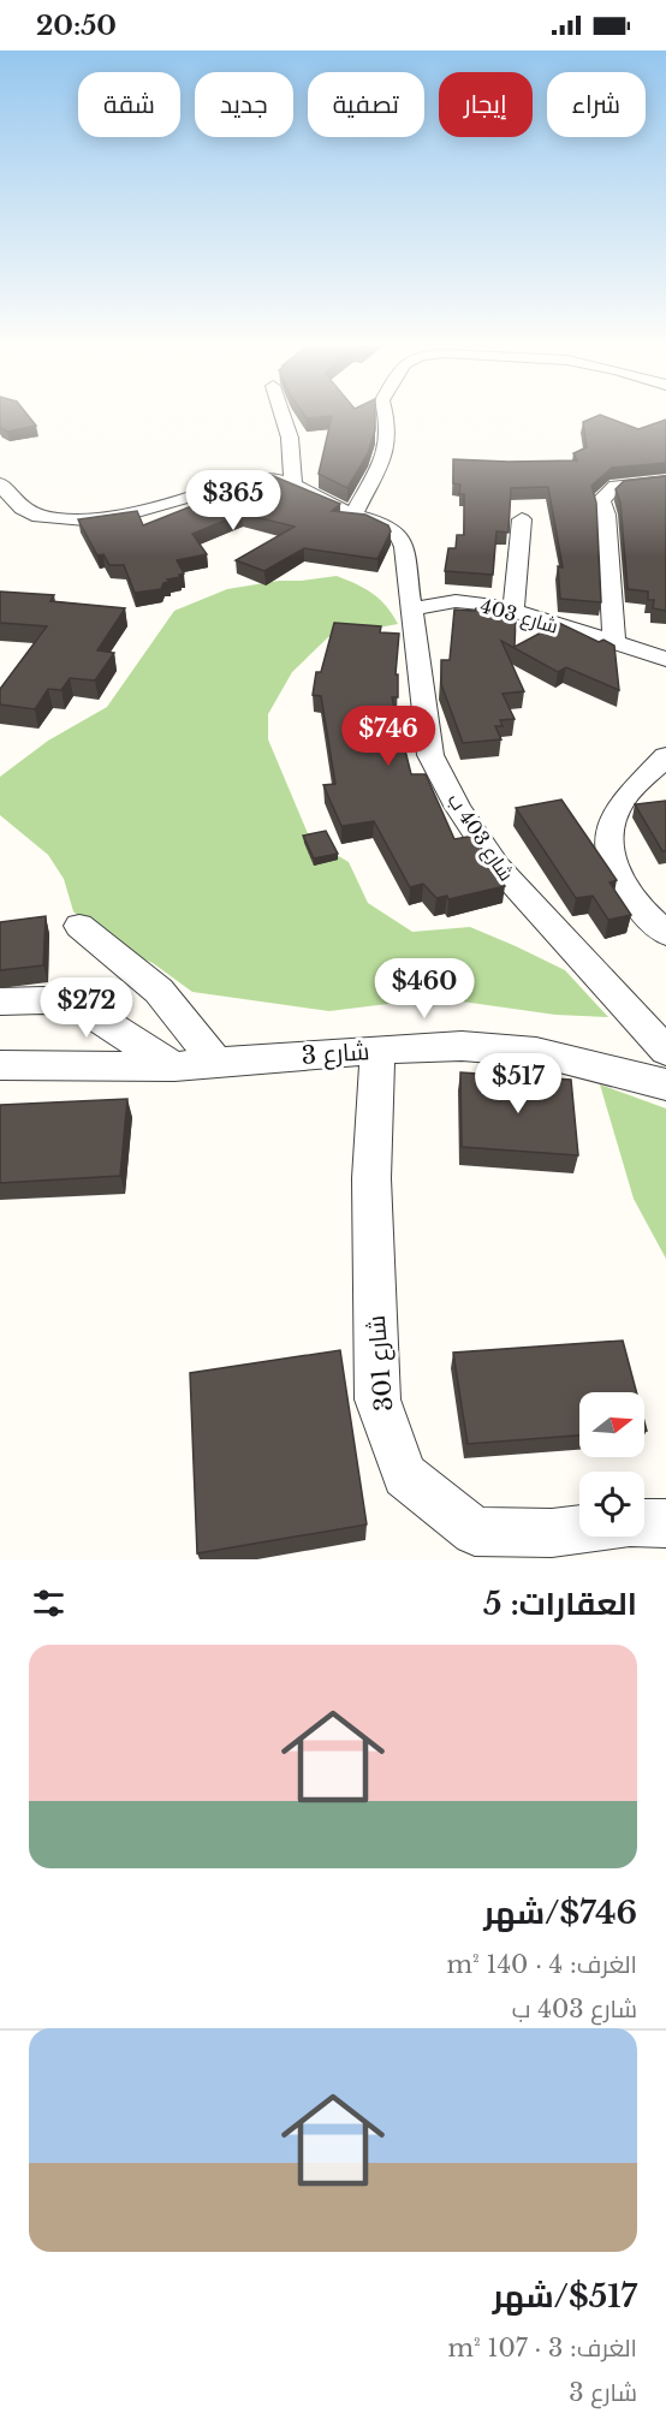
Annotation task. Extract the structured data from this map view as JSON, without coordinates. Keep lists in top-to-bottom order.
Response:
{
  "streets": {
    "street": [
      "شارع 403",
      "شارع 403 ب",
      "شارع 3",
      "شارع 301"
    ]
  },
  "crossings": [
    ["شارع 403", "شارع 403 ب"],
    ["شارع 3", "شارع 301"]
  ],
  "north": "right",
  "page": {
    "status": "20:50",
    "chip": [
      "شراء",
      "إيجار",
      "تصفية",
      "جديد",
      "شقة"
    ],
    "price": [
      "$365",
      "$746",
      "$460",
      "$272",
      "$517"
    ],
    "heading": "العقارات: 5",
    "list": [
      {
        "name": "$746/شهر",
        "note": "الغرف: 4 · 140 m² · شارع 403 ب"
      },
      {
        "name": "$517/شهر",
        "note": "الغرف: 3 · 107 m² · شارع 3"
      }
    ]
  }
}
